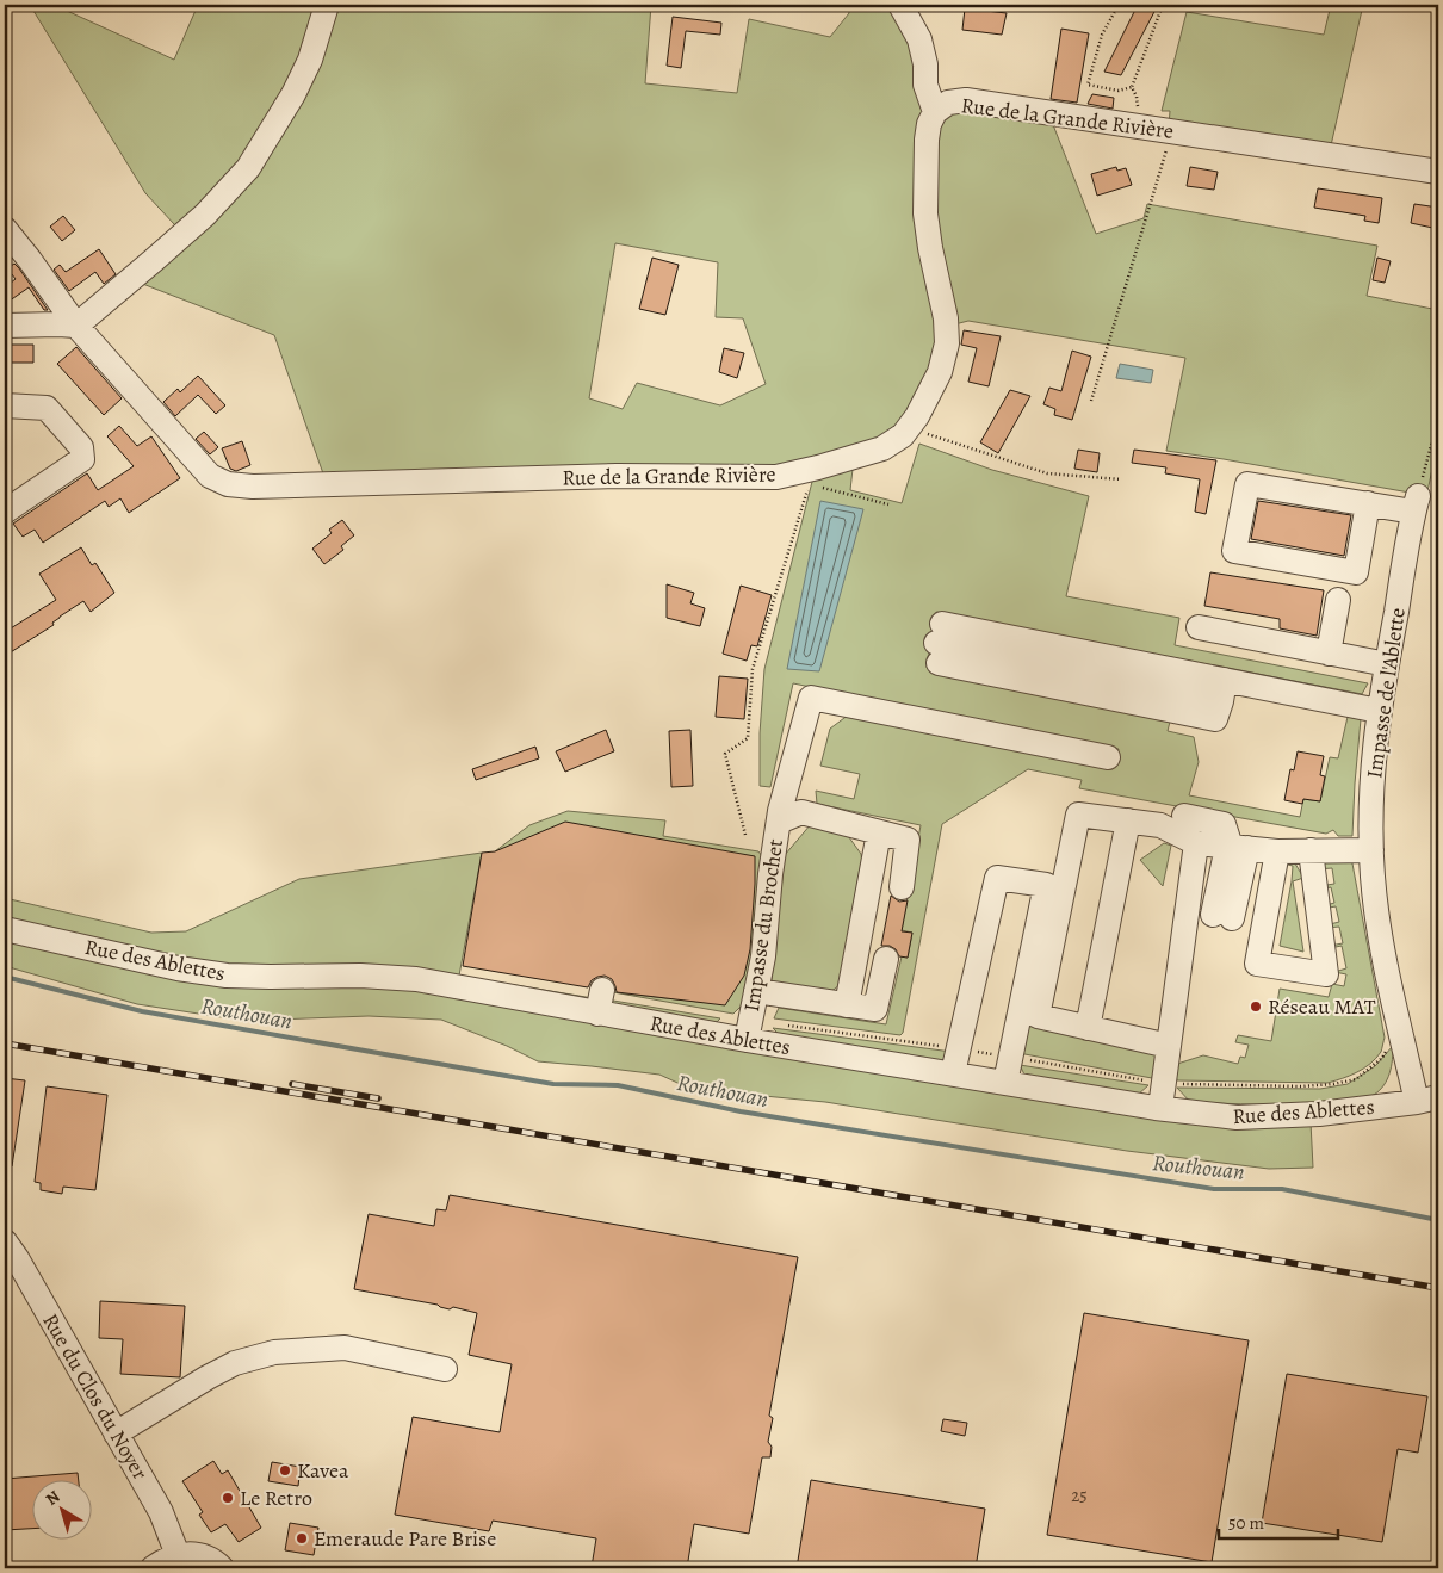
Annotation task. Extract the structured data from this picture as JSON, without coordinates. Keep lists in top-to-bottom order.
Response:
{
  "streets": {
    "street": [
      "Rue de la Grande Rivière",
      "Impasse de l'Ablette",
      "Impasse du Brochet",
      "Rue des Ablettes",
      "Rue du Clos du Noyer"
    ]
  },
  "crossings": [
    ["Impasse de l'Ablette", "Rue des Ablettes"],
    ["Impasse du Brochet", "Rue des Ablettes"]
  ],
  "water": ["Routhouan"],
  "places": [
    "Réseau MAT",
    "Kavea",
    "Le Retro",
    "Emeraude Pare Brise"
  ],
  "house_numbers": ["25"],
  "scale_bar": "50 m",
  "north": "top left"
}
